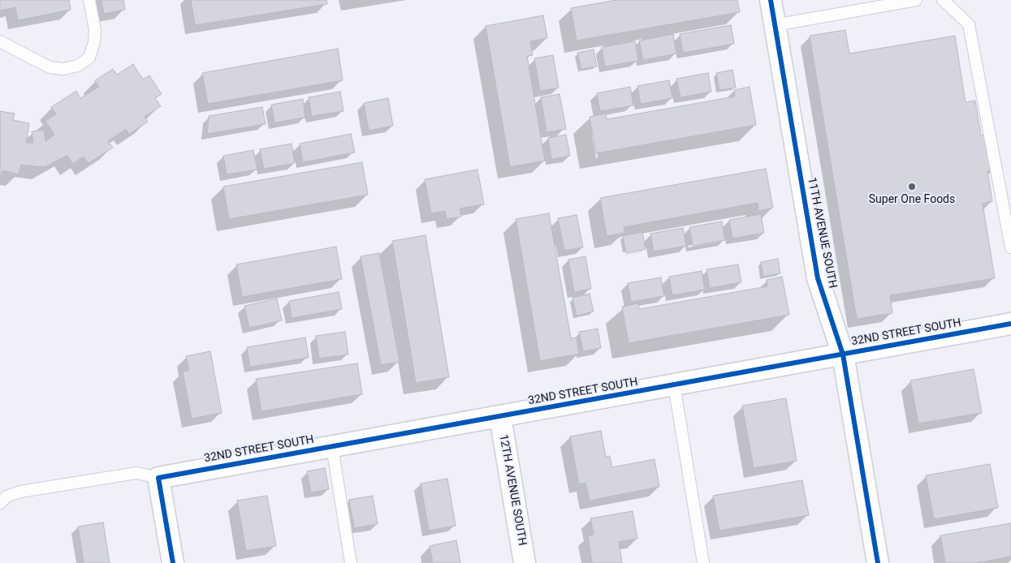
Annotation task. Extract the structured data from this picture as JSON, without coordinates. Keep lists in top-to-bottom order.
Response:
{
  "streets": {
    "street": ["11TH AVENUE SOUTH", "32ND STREET SOUTH", "12TH AVENUE SOUTH"]
  },
  "crossings": [
    ["11TH AVENUE SOUTH", "32ND STREET SOUTH"],
    ["32ND STREET SOUTH", "12TH AVENUE SOUTH"]
  ],
  "places": ["Super One Foods"]
}
